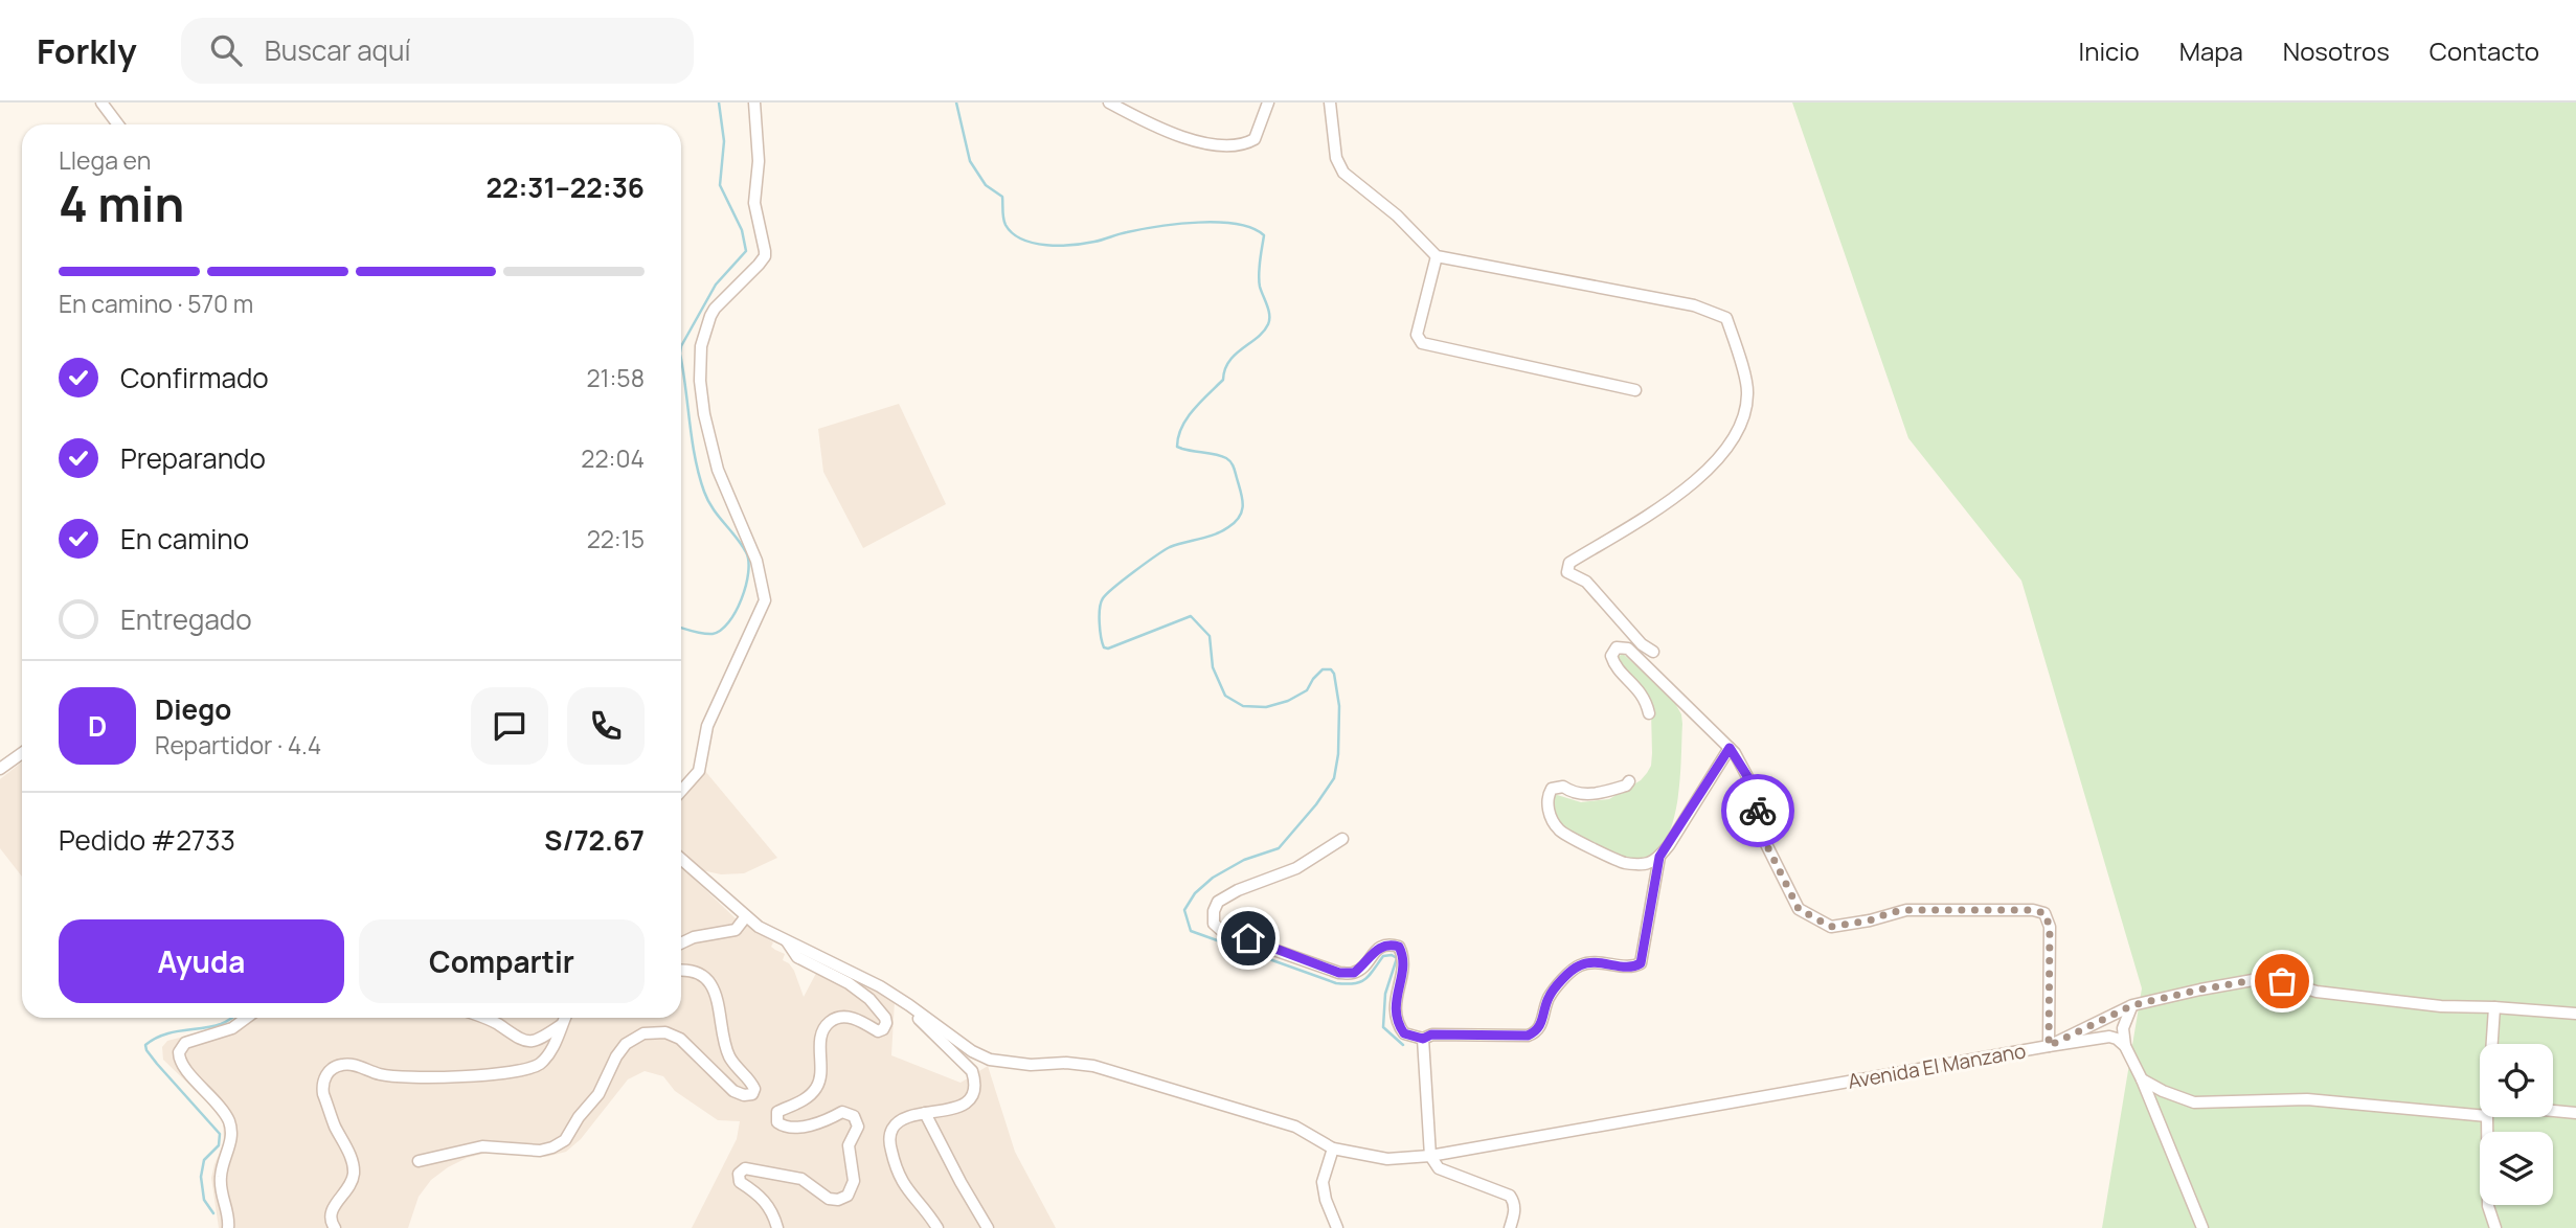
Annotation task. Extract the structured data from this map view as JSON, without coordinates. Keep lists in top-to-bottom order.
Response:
{
  "streets": {
    "street": ["Avenida El Manzano"]
  },
  "page": {
    "header": "Forkly",
    "search": "Buscar aquí",
    "nav": [
      "Inicio",
      "Mapa",
      "Nosotros",
      "Contacto"
    ],
    "heading": ["4 min", "Llega en", "22:31–22:36"],
    "panel": [
      "Diego",
      "Repartidor · 4.4",
      "Pedido #2733",
      "S/72.67"
    ],
    "bar": "En camino · 570 m",
    "list": [
      ["Confirmado", "21:58"],
      ["Preparando", "22:04"],
      ["En camino", "22:15"],
      "Entregado"
    ],
    "round": "D",
    "buttons": ["Ayuda", "Compartir"]
  }
}
